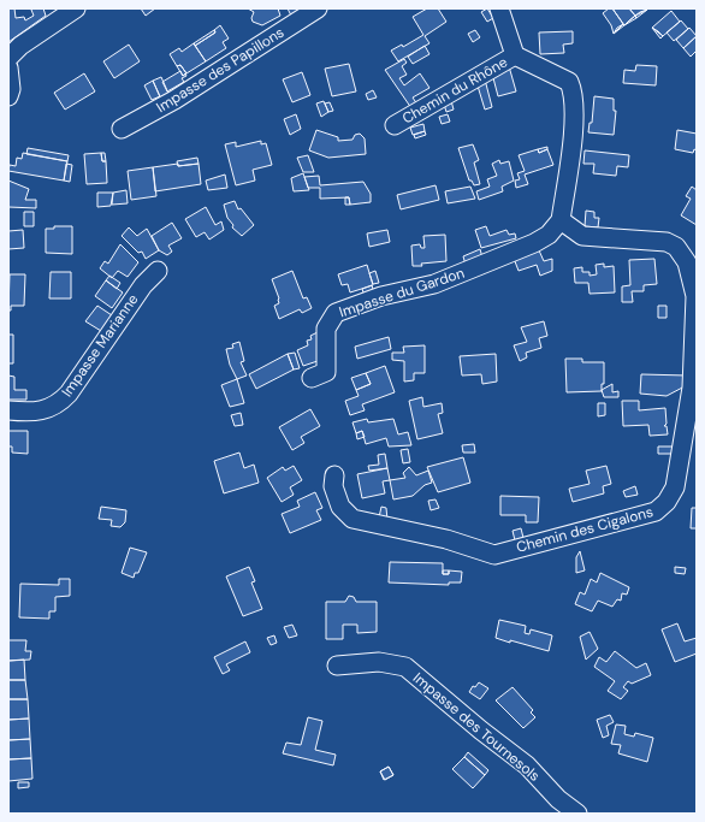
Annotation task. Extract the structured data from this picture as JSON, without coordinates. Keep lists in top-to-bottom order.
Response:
{
  "streets": {
    "street": [
      "Impasse des Papillons",
      "Chemin du Rhône",
      "Impasse du Gardon",
      "Impasse Marianne",
      "Chemin des Cigalons",
      "Impasse des Tournesols"
    ]
  },
  "crossings": [
    ["Impasse du Gardon", "Chemin des Cigalons"]
  ]
}
